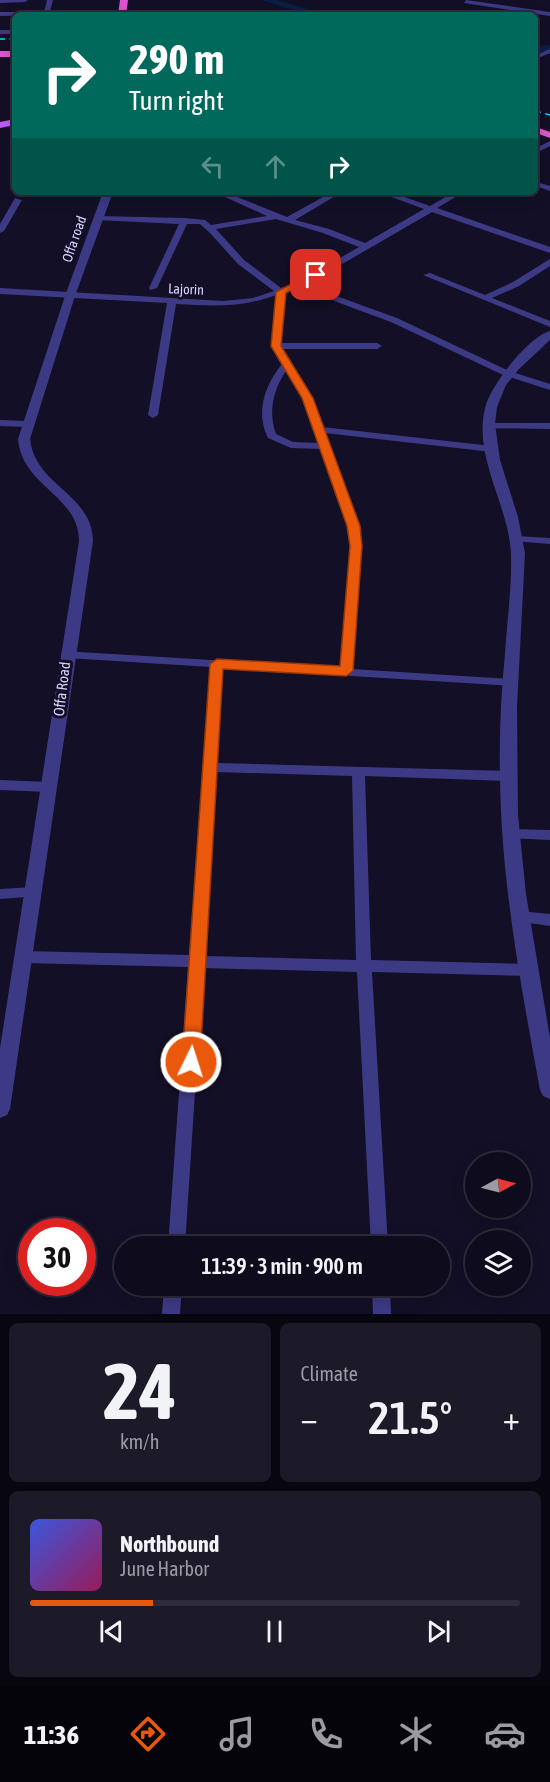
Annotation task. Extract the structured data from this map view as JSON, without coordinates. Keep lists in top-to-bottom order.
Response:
{
  "streets": {
    "street": ["Offa road", "Lajorin", "Offa Road"]
  },
  "crossings": [
    ["Offa road", "Lajorin"],
    ["Offa road", "Offa Road"],
    ["Lajorin", "Offa Road"]
  ],
  "north": "right",
  "page": {
    "turn": ["290 m", "Turn right"],
    "limit": "30",
    "trip": "11:39 · 3 min · 900 m",
    "tile": [
      ["24", "km/h"],
      "Climate"
    ],
    "heat": ["−", "21.5°", "+"],
    "song": ["Northbound", "June Harbor"],
    "tabs": "11:36"
  }
}
